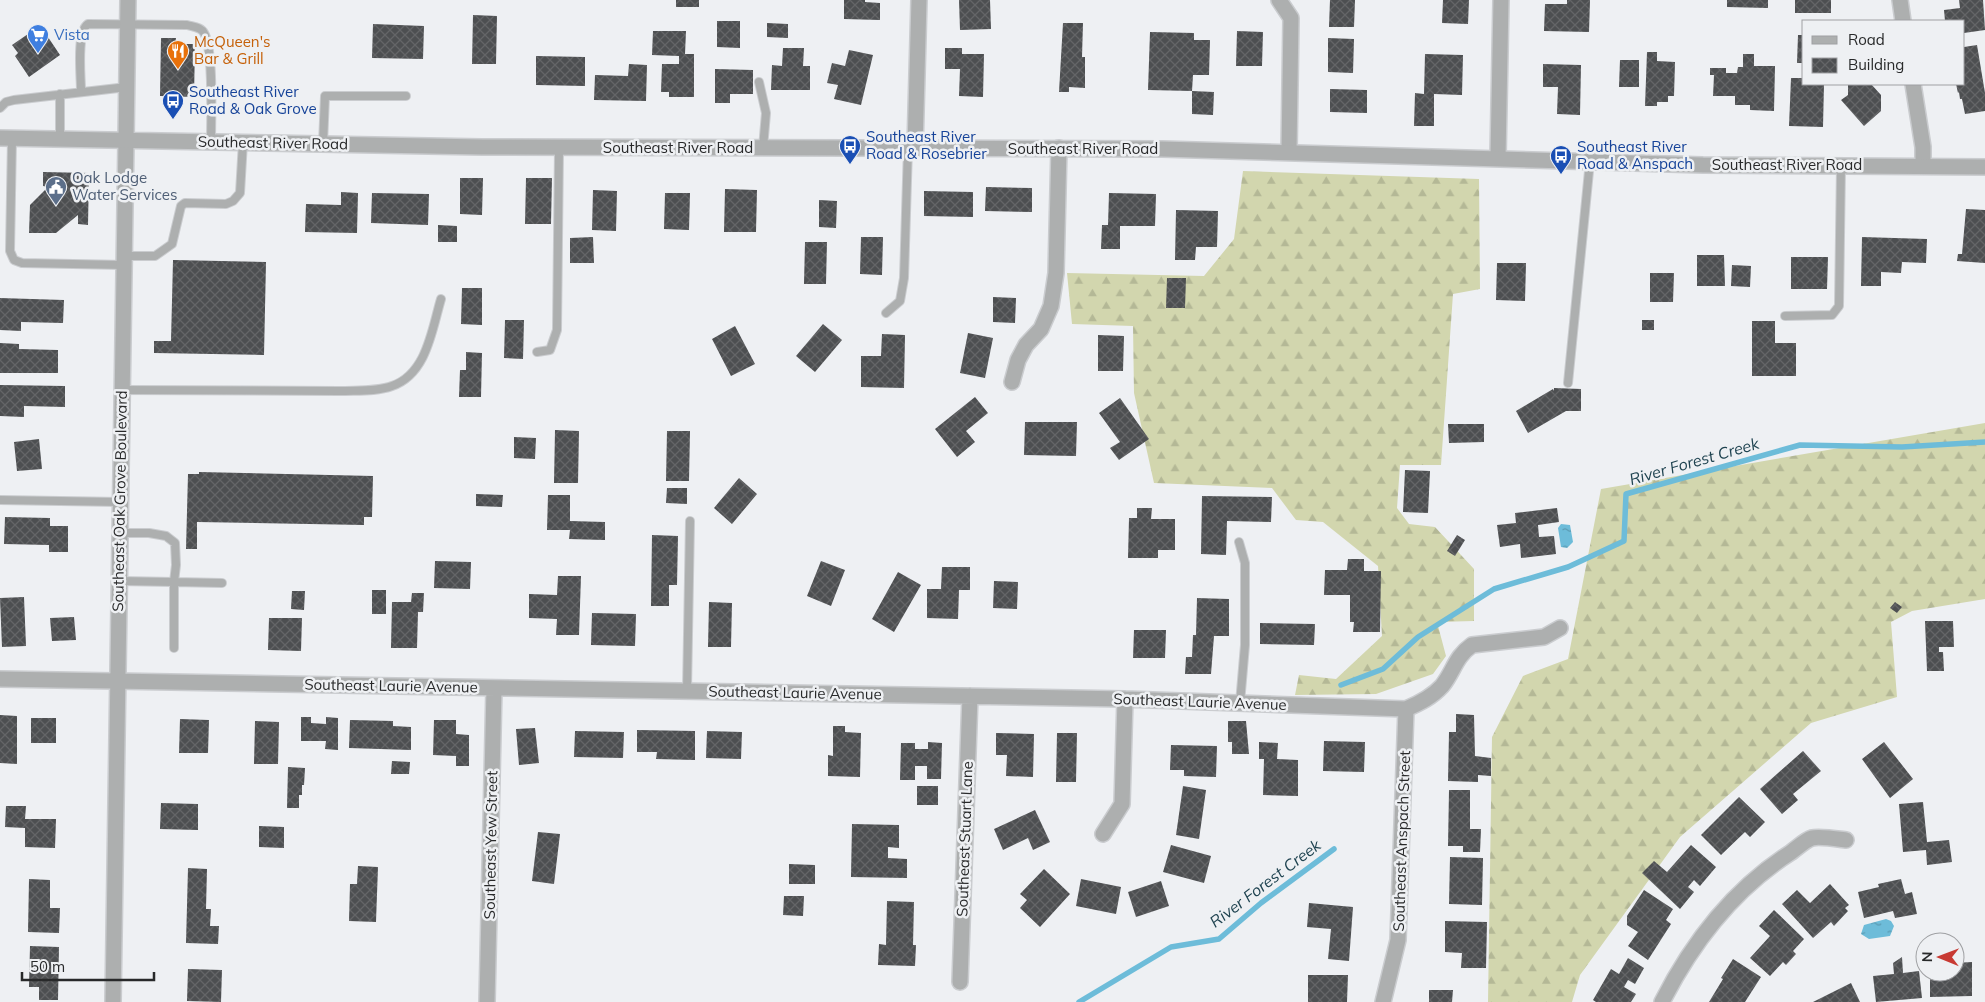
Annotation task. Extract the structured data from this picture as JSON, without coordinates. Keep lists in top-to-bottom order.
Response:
{
  "streets": {
    "street": [
      "Southeast River Road",
      "Southeast Oak Grove Boulevard",
      "Southeast Laurie Avenue",
      "Southeast Stuart Lane",
      "Southeast Anspach Street",
      "Southeast Yew Street"
    ]
  },
  "crossings": [
    ["Southeast River Road", "Southeast Oak Grove Boulevard"],
    ["Southeast Oak Grove Boulevard", "Southeast Laurie Avenue"],
    ["Southeast Laurie Avenue", "Southeast Stuart Lane"],
    ["Southeast Laurie Avenue", "Southeast Anspach Street"],
    ["Southeast Laurie Avenue", "Southeast Yew Street"]
  ],
  "water": ["River Forest Creek"],
  "places": {
    "supermarket": ["Vista"],
    "restaurant": ["McQueen's Bar & Grill"],
    "bus stop": ["Southeast River Road & Oak Grove", "Southeast River Road & Rosebrier", "Southeast River Road & Anspach"],
    "public building": ["Oak Lodge Water Services"]
  },
  "legend": ["Road", "Building"],
  "scale_bar": "50 m",
  "north": "left"
}
